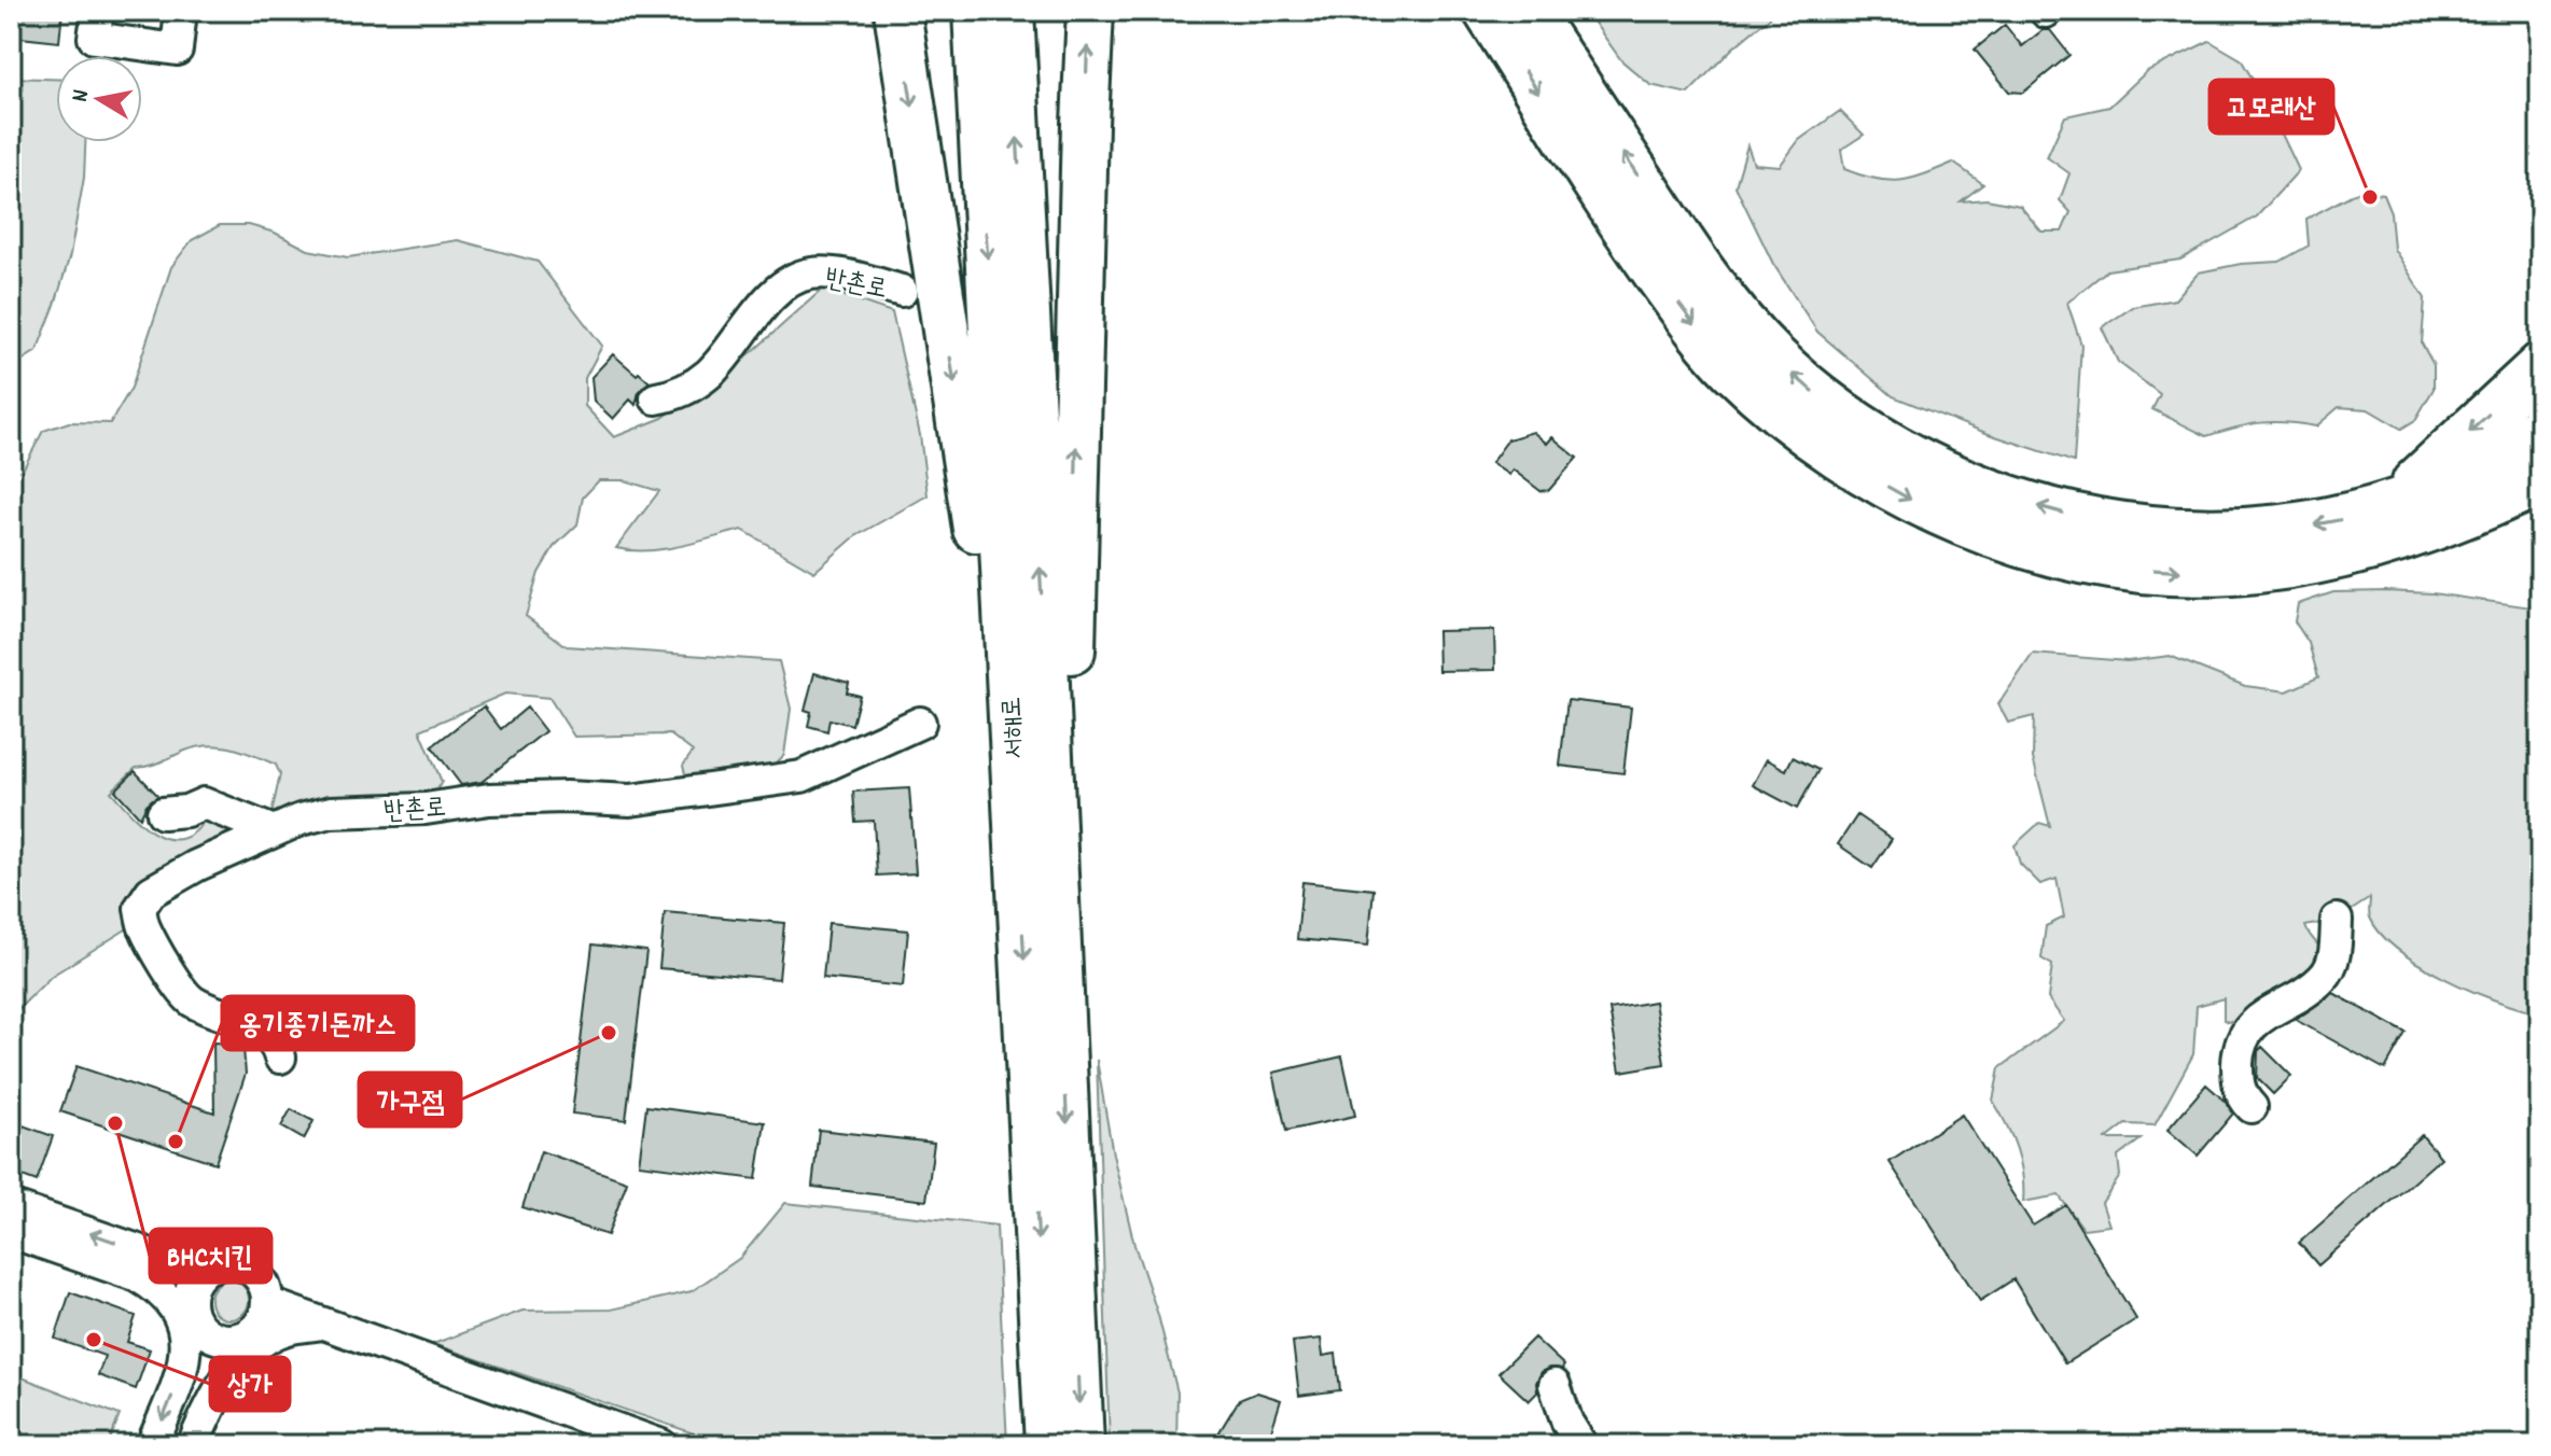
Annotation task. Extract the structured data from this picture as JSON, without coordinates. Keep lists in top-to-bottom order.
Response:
{
  "streets": {
    "highway": ["서해로"],
    "street": ["반촌로"]
  },
  "places": [
    "고모래산",
    "가구점",
    "BHC치킨",
    "옹기종기돈까스",
    "상가"
  ],
  "north": "left"
}
